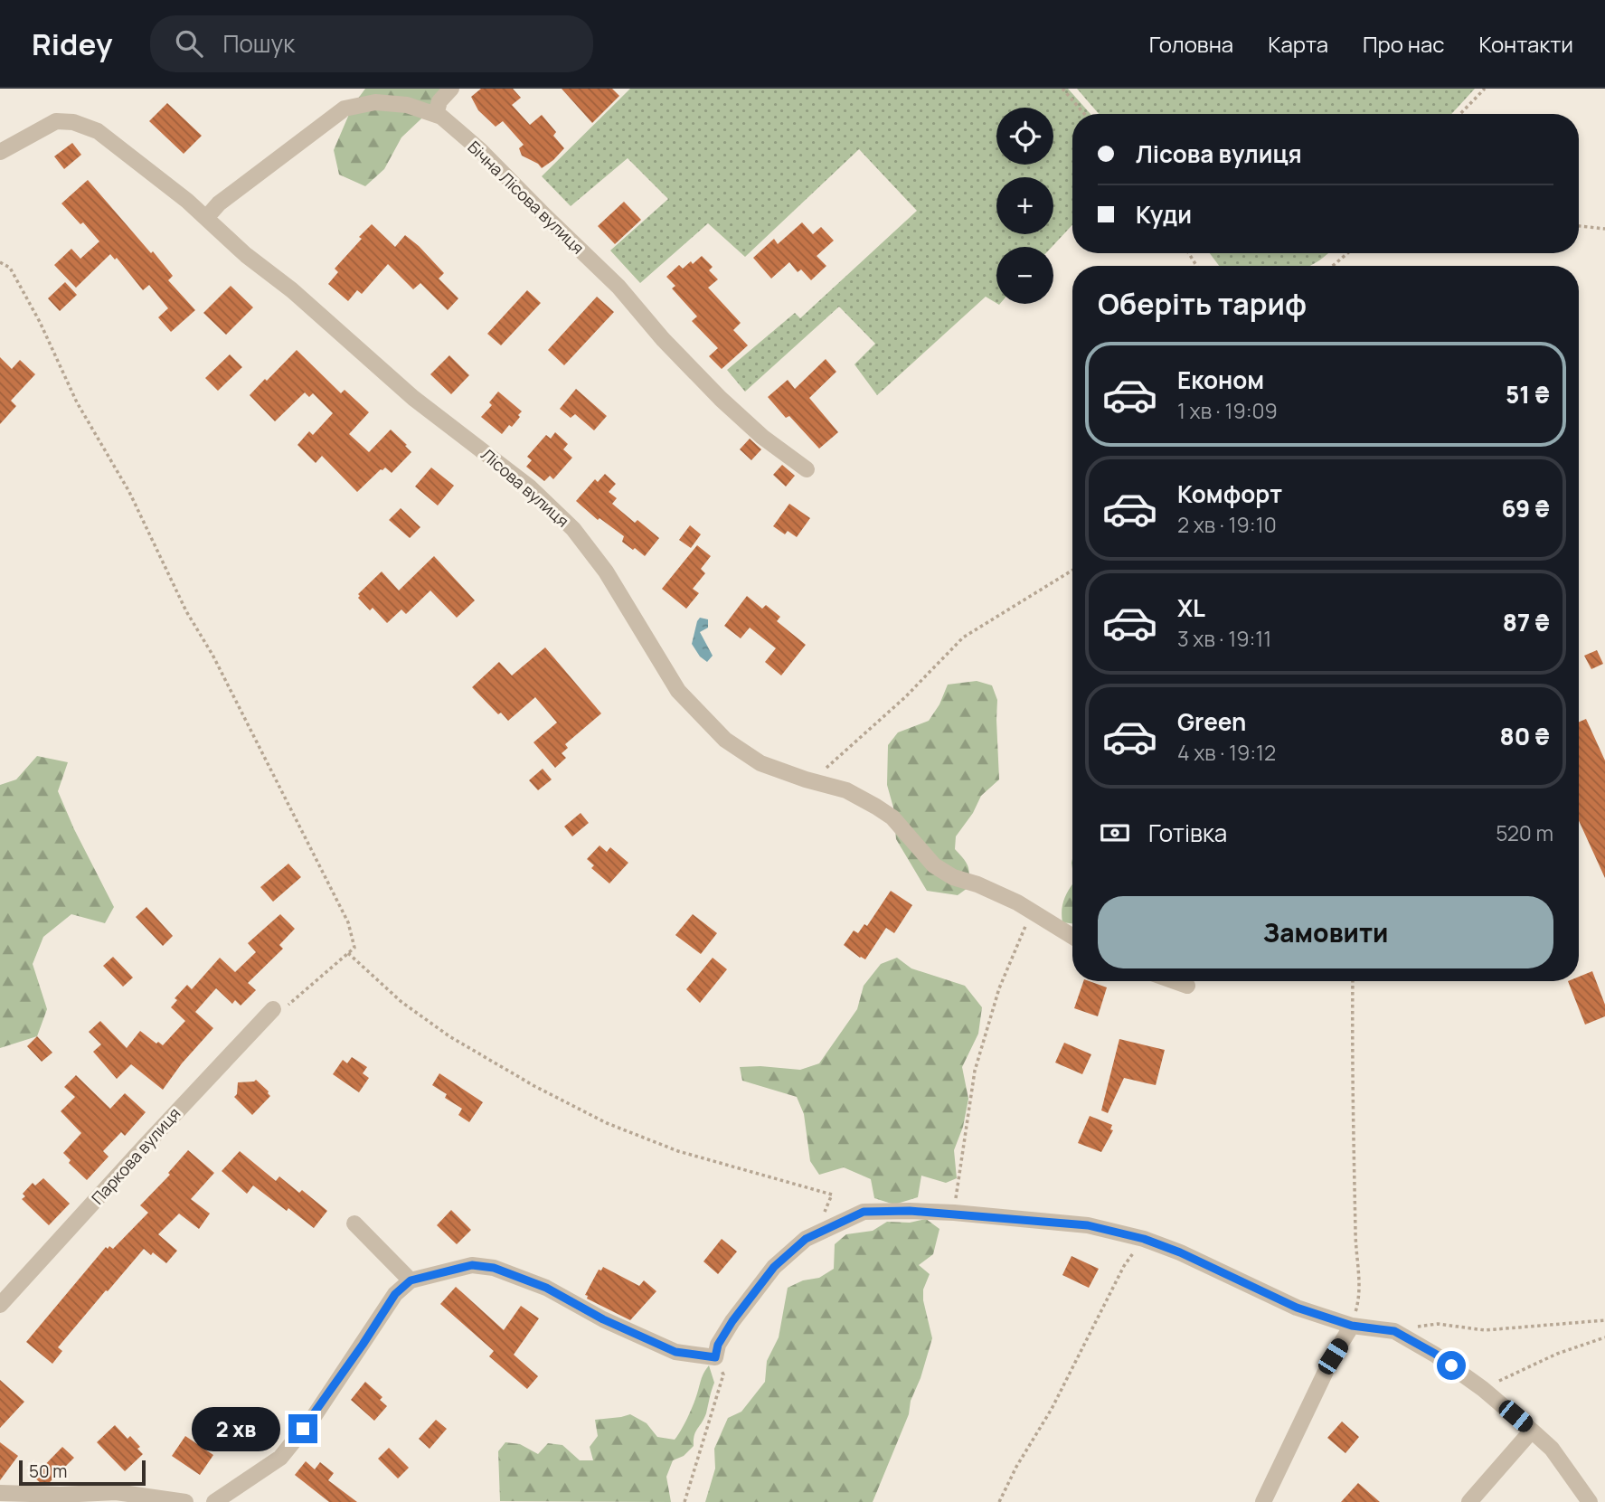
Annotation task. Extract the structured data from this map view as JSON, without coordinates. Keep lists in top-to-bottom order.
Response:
{
  "streets": {
    "street": ["Бічна Лісова вулиця", "Лісова вулиця", "Паркова вулиця"]
  },
  "crossings": [
    ["Бічна Лісова вулиця", "Лісова вулиця"]
  ],
  "scale_bar": "50 m",
  "page": {
    "header": "Ridey",
    "search": "Пошук",
    "nav": [
      "Головна",
      "Карта",
      "Про нас",
      "Контакти"
    ],
    "map_buttons": ["+", "−"],
    "banner": ["Лісова вулиця", "Куди"],
    "heading": "Оберіть тариф",
    "list": [
      {
        "name": "Економ",
        "note": "1 хв · 19:09",
        "value": "51 ₴"
      },
      {
        "name": "Комфорт",
        "note": "2 хв · 19:10",
        "value": "69 ₴"
      },
      {
        "name": "XL",
        "note": "3 хв · 19:11",
        "value": "87 ₴"
      },
      {
        "name": "Green",
        "note": "4 хв · 19:12",
        "value": "80 ₴"
      }
    ],
    "pay": ["Готівка", "520 m"],
    "buttons": "Замовити",
    "bubble": "2 хв",
    "scale": "50 m"
  }
}
